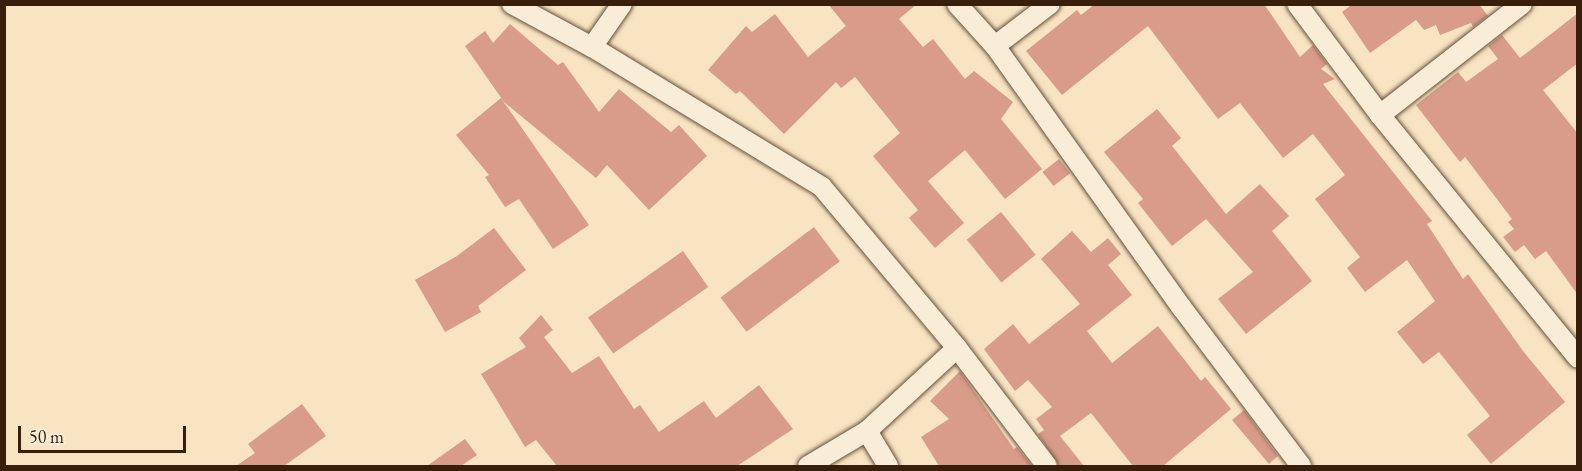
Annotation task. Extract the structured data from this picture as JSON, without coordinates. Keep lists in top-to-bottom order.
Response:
{
  "scale_bar": "50 m"
}
